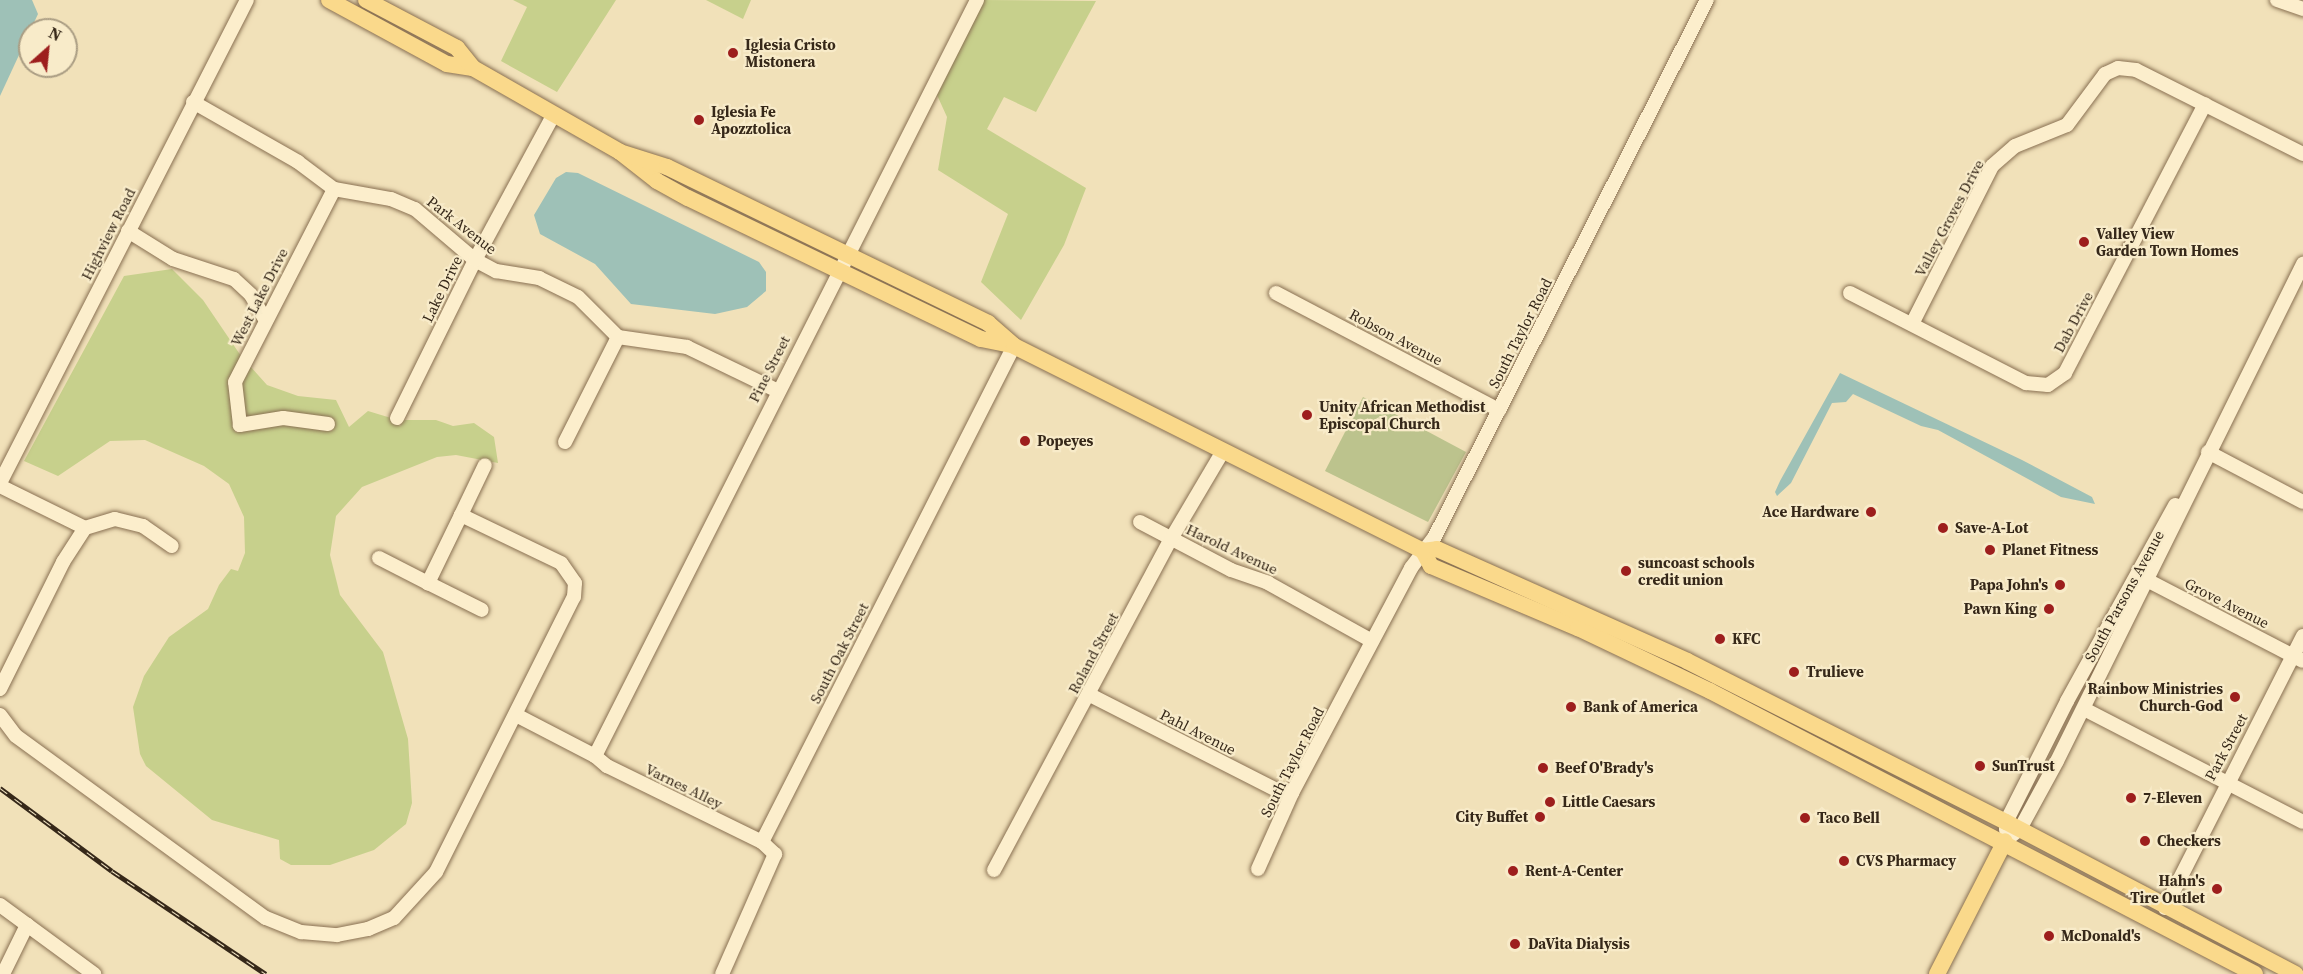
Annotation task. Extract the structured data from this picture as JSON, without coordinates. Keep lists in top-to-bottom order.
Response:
{
  "streets": {
    "main road": ["South Parsons Avenue"],
    "street": [
      "Valley Groves Drive",
      "Park Avenue",
      "Highview Road",
      "Lake Drive",
      "West Lake Drive",
      "Dab Drive",
      "South Taylor Road",
      "Robson Avenue",
      "Pine Street",
      "Harold Avenue",
      "Grove Avenue",
      "South Oak Street",
      "Roland Street",
      "Pahl Avenue",
      "Park Street",
      "Varnes Alley"
    ]
  },
  "crossings": [
    ["Valley Groves Drive", "Dab Drive"],
    ["Park Avenue", "Highview Road"],
    ["Park Avenue", "Lake Drive"],
    ["Park Avenue", "West Lake Drive"],
    ["South Taylor Road", "Robson Avenue"],
    ["South Taylor Road", "Harold Avenue"],
    ["South Taylor Road", "Pahl Avenue"],
    ["Pine Street", "Varnes Alley"],
    ["Harold Avenue", "Roland Street"],
    ["South Parsons Avenue", "Grove Avenue"],
    ["Grove Avenue", "Park Street"],
    ["South Oak Street", "Varnes Alley"],
    ["Roland Street", "Pahl Avenue"]
  ],
  "places": [
    "Iglesia Cristo Mistonera",
    "Iglesia Fe Apozztolica",
    "Valley View Garden Town Homes",
    "Unity African Methodist Episcopal Church",
    "Popeyes",
    "Ace Hardware",
    "Save-A-Lot",
    "Planet Fitness",
    "suncoast schools credit union",
    "Papa John's",
    "Pawn King",
    "KFC",
    "Trulieve",
    "Rainbow Ministries Church-God",
    "Bank of America",
    "SunTrust",
    "Beef O'Brady's",
    "7-Eleven",
    "Little Caesars",
    "City Buffet",
    "Taco Bell",
    "Checkers",
    "CVS Pharmacy",
    "Rent-A-Center",
    "Hahn's Tire Outlet",
    "McDonald's",
    "DaVita Dialysis"
  ],
  "north": "top right"
}
